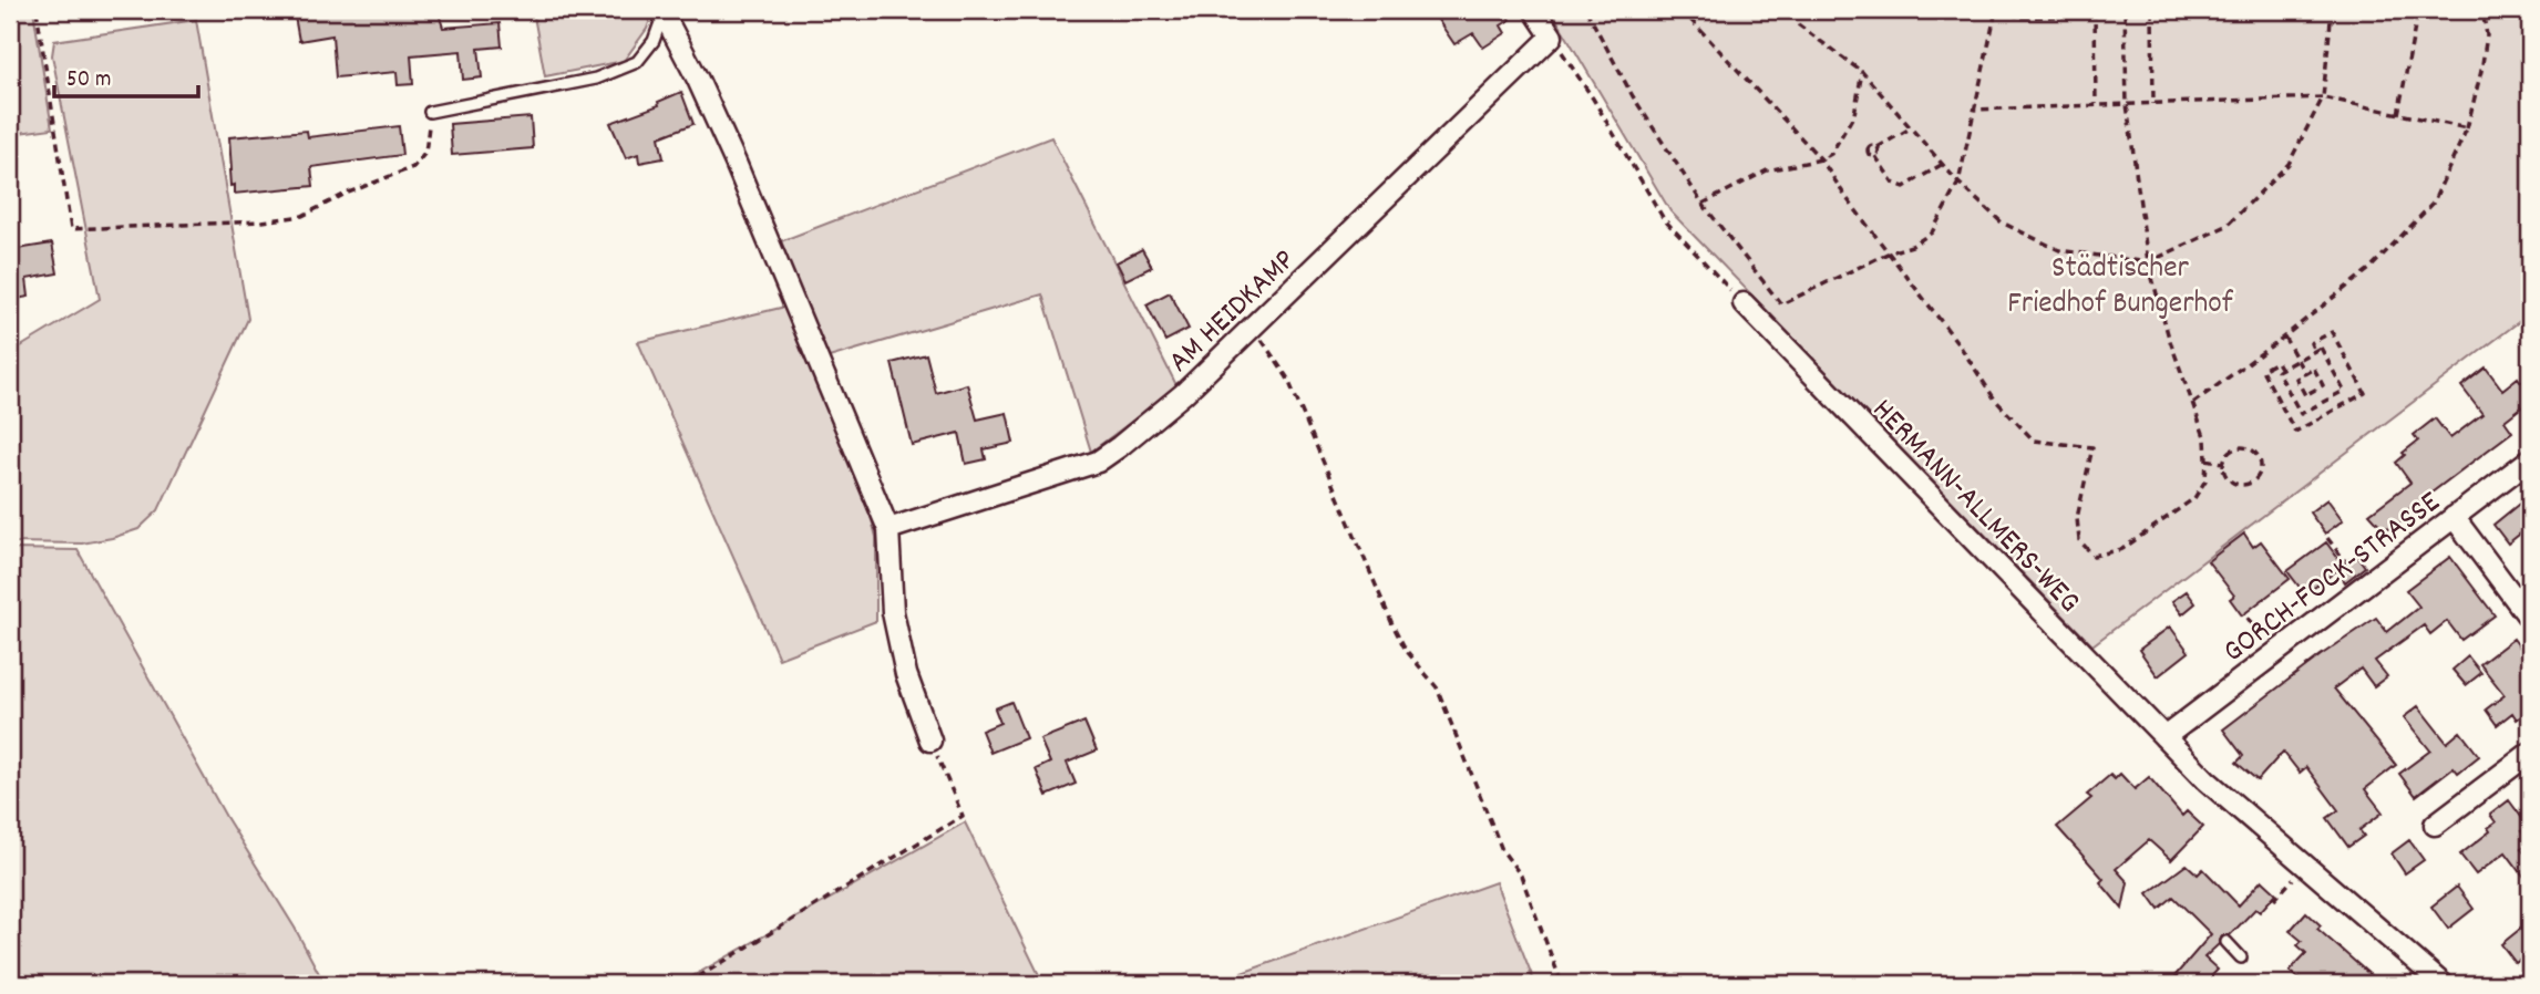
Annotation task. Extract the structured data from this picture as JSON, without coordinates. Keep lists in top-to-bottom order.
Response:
{
  "streets": {
    "street": ["AM HEIDKAMP", "HERMANN-ALLMERS-WEG", "GORCH-FOCK-STRASSE"]
  },
  "crossings": [
    ["HERMANN-ALLMERS-WEG", "GORCH-FOCK-STRASSE"]
  ],
  "parks": ["Städtischer Friedhof Bungerhof"],
  "scale_bar": "50 m"
}
